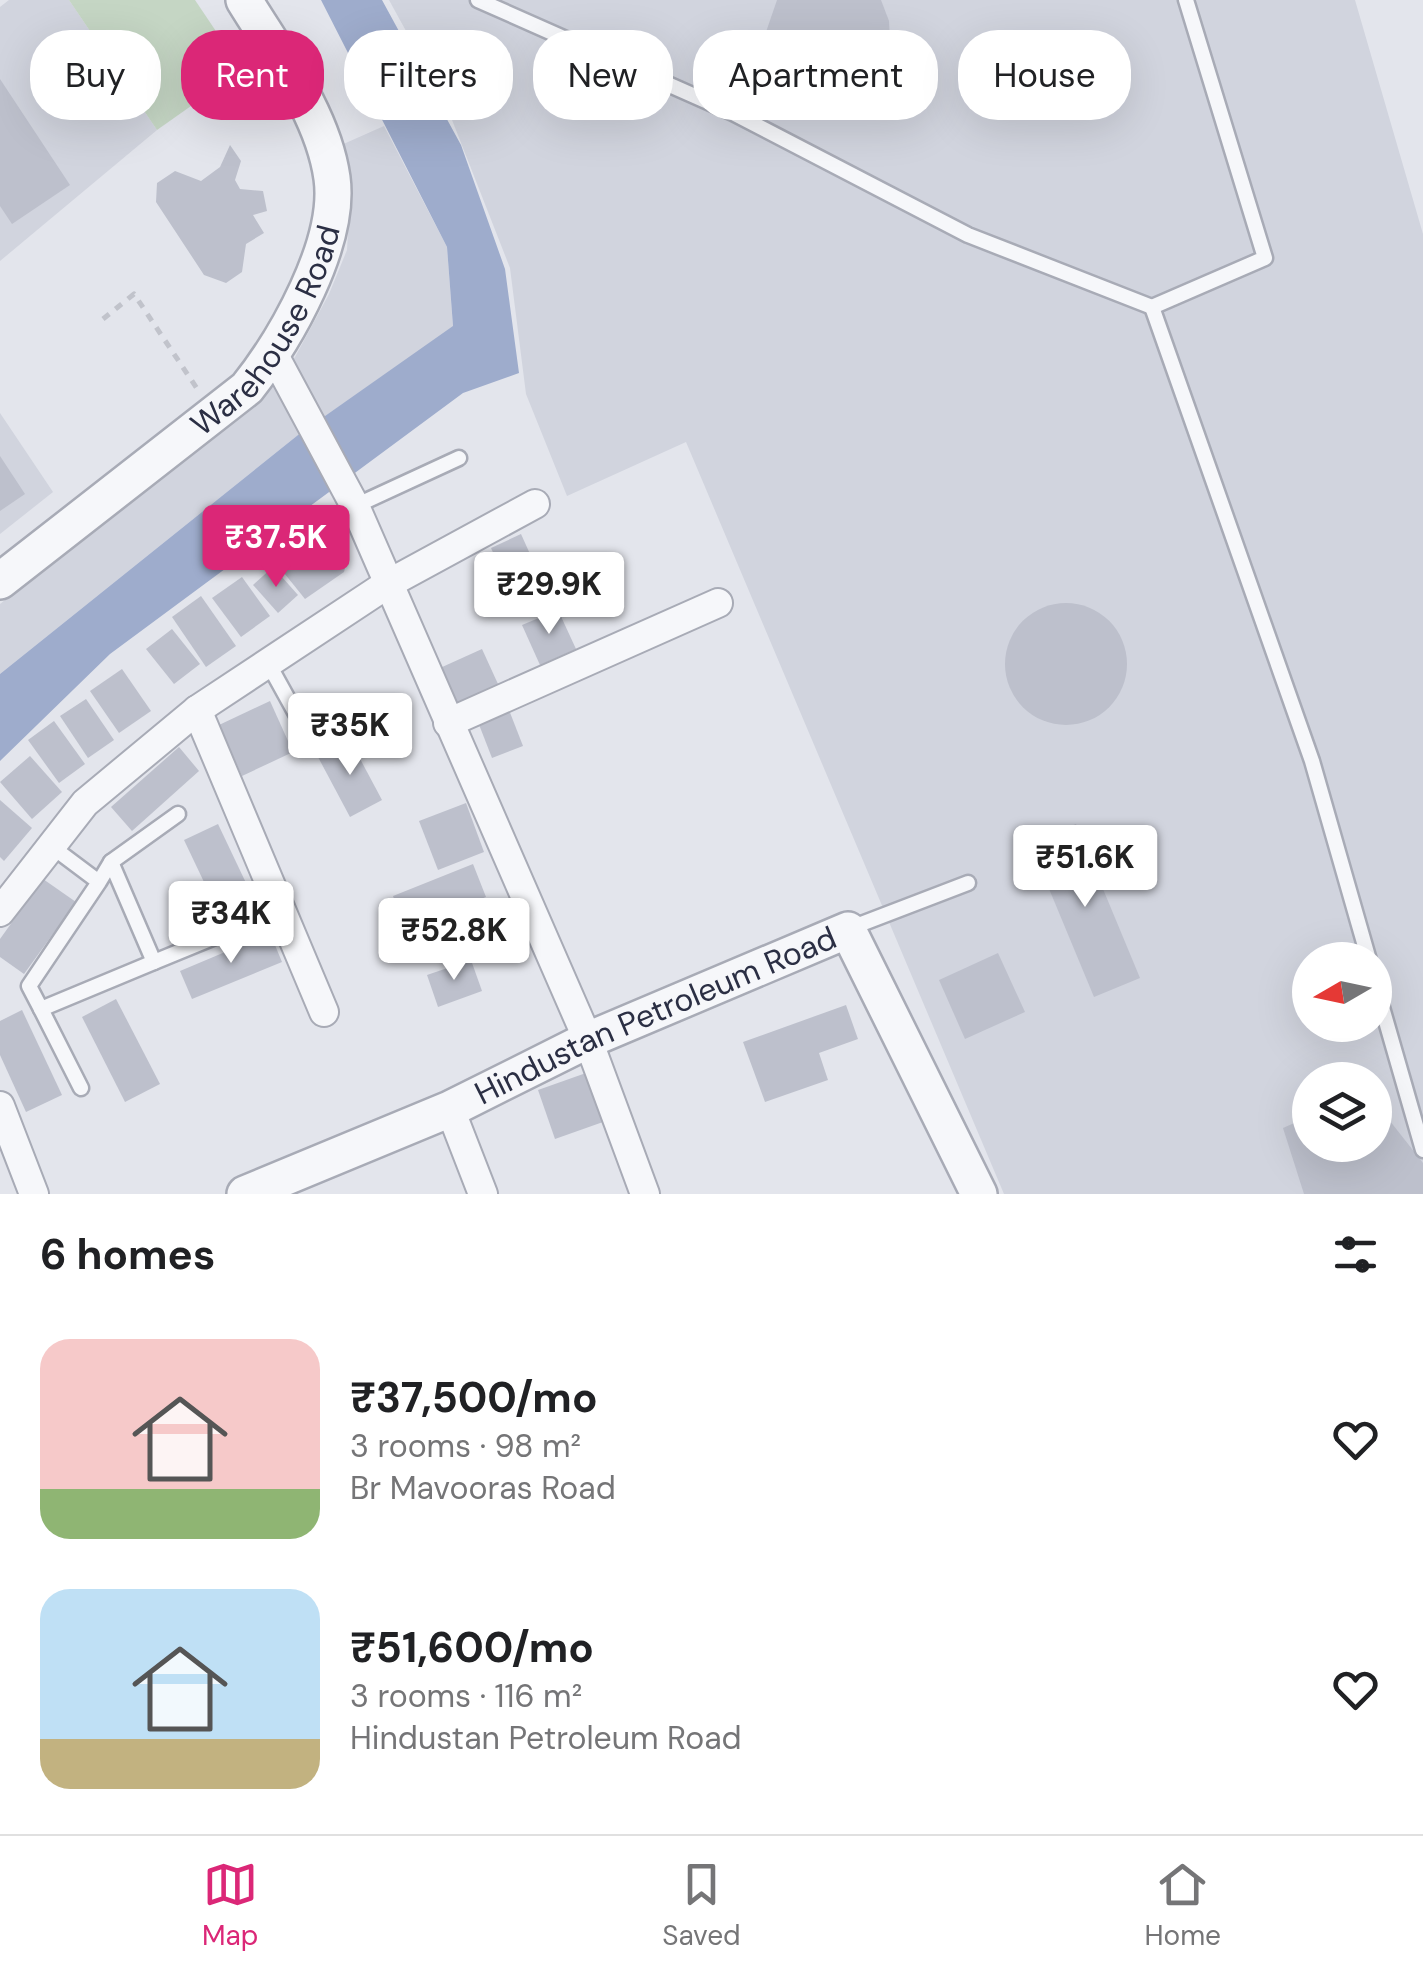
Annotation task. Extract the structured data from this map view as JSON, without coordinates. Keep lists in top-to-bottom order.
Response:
{
  "streets": {
    "street": ["Warehouse Road", "Hindustan Petroleum Road"]
  },
  "north": "left",
  "page": {
    "chip": [
      "Buy",
      "Rent",
      "Filters",
      "New",
      "Apartment",
      "House"
    ],
    "price": [
      "₹37.5K",
      "₹29.9K",
      "₹35K",
      "₹51.6K",
      "₹34K",
      "₹52.8K"
    ],
    "heading": "6 homes",
    "list": [
      {
        "name": "₹37,500/mo",
        "note": "3 rooms · 98 m² · Br Mavooras Road"
      },
      {
        "name": "₹51,600/mo",
        "note": "3 rooms · 116 m² · Hindustan Petroleum Road"
      }
    ],
    "tabs": ["Map", "Saved", "Home"]
  }
}
